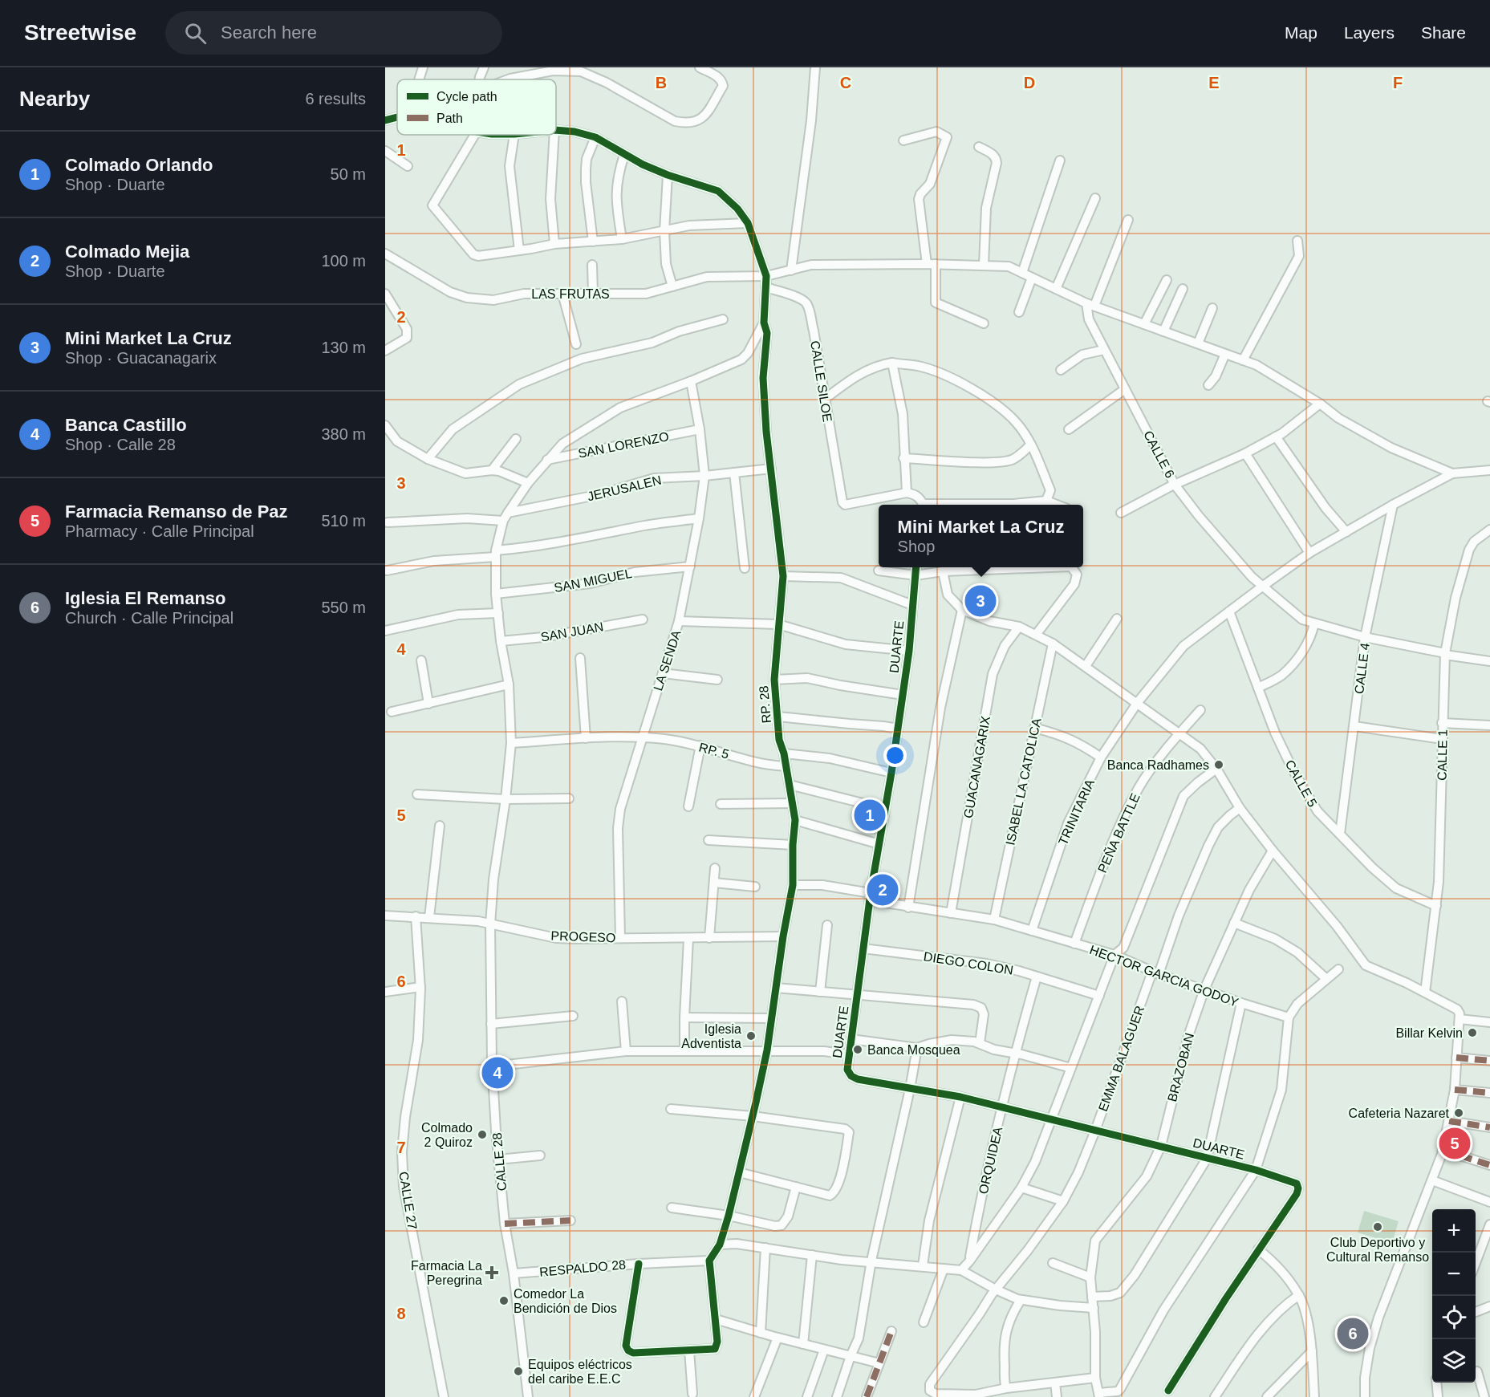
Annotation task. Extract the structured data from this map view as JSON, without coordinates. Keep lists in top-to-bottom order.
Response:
{
  "streets": {
    "street": [
      "LAS FRUTAS",
      "CALLE SILOE",
      "SAN LORENZO",
      "CALLE 6",
      "JERUSALEN",
      "SAN MIGUEL",
      "SAN JUAN",
      "DUARTE",
      "LA SENDA",
      "CALLE 4",
      "RP. 28",
      "RP. 5",
      "CALLE 1",
      "GUACANAGARIX",
      "ISABEL LA CATOLICA",
      "CALLE 5",
      "TRINITARIA",
      "PEÑA BATTLE",
      "PROGESO",
      "DIEGO COLON",
      "HECTOR GARCIA GODOY",
      "EMMA BALAGUER",
      "BRAZOBAN",
      "ORQUIDEA",
      "CALLE 28",
      "CALLE 27",
      "RESPALDO 28"
    ]
  },
  "crossings": [
    ["LAS FRUTAS", "CALLE 6"],
    ["LAS FRUTAS", "RP. 28"],
    ["LAS FRUTAS", "TRINITARIA"],
    ["CALLE SILOE", "RP. 28"],
    ["SAN LORENZO", "LA SENDA"],
    ["CALLE 6", "CALLE 4"],
    ["CALLE 6", "CALLE 1"],
    ["CALLE 6", "TRINITARIA"],
    ["JERUSALEN", "LA SENDA"],
    ["JERUSALEN", "RP. 28"],
    ["JERUSALEN", "CALLE 28"],
    ["SAN MIGUEL", "LA SENDA"],
    ["SAN MIGUEL", "CALLE 28"],
    ["SAN JUAN", "CALLE 28"],
    ["DUARTE", "DIEGO COLON"],
    ["DUARTE", "HECTOR GARCIA GODOY"],
    ["DUARTE", "EMMA BALAGUER"],
    ["DUARTE", "BRAZOBAN"],
    ["DUARTE", "ORQUIDEA"],
    ["LA SENDA", "RP. 5"],
    ["LA SENDA", "PROGESO"],
    ["CALLE 4", "CALLE 5"],
    ["CALLE 4", "TRINITARIA"],
    ["RP. 28", "RP. 5"],
    ["RP. 28", "PROGESO"],
    ["RP. 28", "HECTOR GARCIA GODOY"],
    ["RP. 28", "RESPALDO 28"],
    ["RP. 5", "CALLE 28"],
    ["CALLE 1", "CALLE 5"],
    ["GUACANAGARIX", "HECTOR GARCIA GODOY"],
    ["ISABEL LA CATOLICA", "HECTOR GARCIA GODOY"],
    ["CALLE 5", "TRINITARIA"],
    ["TRINITARIA", "HECTOR GARCIA GODOY"],
    ["PEÑA BATTLE", "HECTOR GARCIA GODOY"],
    ["PROGESO", "CALLE 28"],
    ["PROGESO", "CALLE 27"],
    ["DIEGO COLON", "ORQUIDEA"],
    ["HECTOR GARCIA GODOY", "EMMA BALAGUER"],
    ["HECTOR GARCIA GODOY", "BRAZOBAN"],
    ["CALLE 28", "RESPALDO 28"]
  ],
  "places": {
    "other": [
      "Banca Radhames",
      "Billar Kelvin",
      "Iglesia Adventista",
      "Banca Mosquea",
      "Cafeteria Nazaret",
      "Colmado 2 Quiroz",
      "Club Deportivo y Cultural Remanso",
      "Comedor La Bendición de Dios",
      "Equipos eléctricos del caribe E.E.C"
    ],
    "health": ["Farmacia La Peregrina"]
  },
  "legend": ["Cycle path", "Path"],
  "page": {
    "header": "Streetwise",
    "search": "Search here",
    "nav": ["Map", "Layers", "Share"],
    "heading": ["Nearby", "6 results"],
    "list": [
      {
        "mark": "1",
        "name": "Colmado Orlando",
        "note": "Shop · Duarte",
        "value": "50 m"
      },
      {
        "mark": "2",
        "name": "Colmado Mejia",
        "note": "Shop · Duarte",
        "value": "100 m"
      },
      {
        "mark": "3",
        "name": "Mini Market La Cruz",
        "note": "Shop · Guacanagarix",
        "value": "130 m"
      },
      {
        "mark": "4",
        "name": "Banca Castillo",
        "note": "Shop · Calle 28",
        "value": "380 m"
      },
      {
        "mark": "5",
        "name": "Farmacia Remanso de Paz",
        "note": "Pharmacy · Calle Principal",
        "value": "510 m"
      },
      {
        "mark": "6",
        "name": "Iglesia El Remanso",
        "note": "Church · Calle Principal",
        "value": "550 m"
      }
    ],
    "popup": ["Mini Market La Cruz", "Shop"],
    "pins": [
      "3",
      "1",
      "2",
      "4",
      "5",
      "6"
    ],
    "map_buttons": ["+", "−"]
  },
  "grid": {
    "columns": [
      "B",
      "C",
      "D",
      "E",
      "F"
    ],
    "rows": [
      "1",
      "2",
      "3",
      "4",
      "5",
      "6",
      "7",
      "8"
    ]
  }
}
